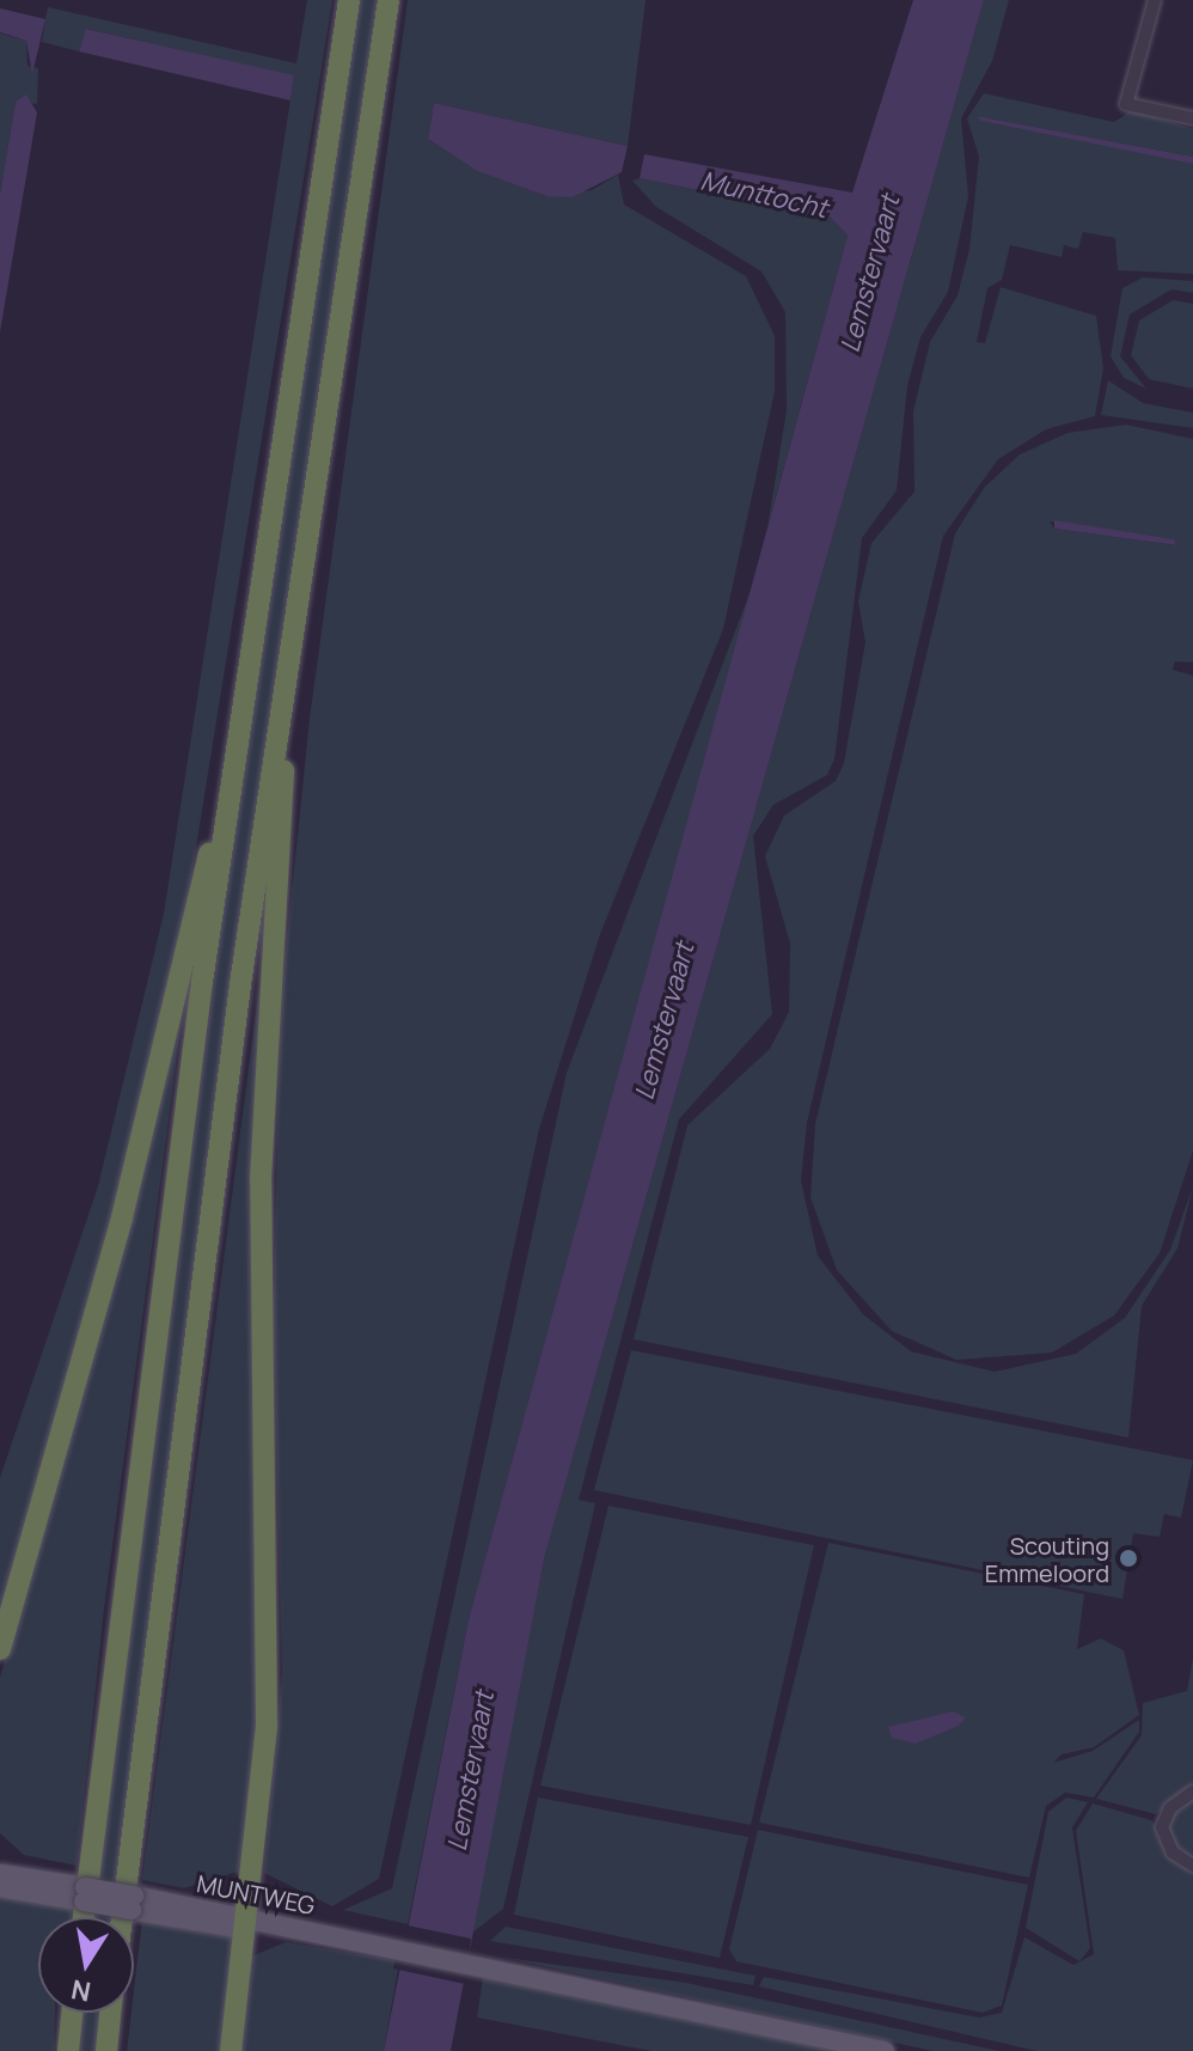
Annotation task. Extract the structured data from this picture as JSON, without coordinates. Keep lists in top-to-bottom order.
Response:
{
  "streets": {
    "main road": ["MUNTWEG"]
  },
  "water": ["Munttocht", "Lemstervaart"],
  "places": ["Scouting Emmeloord"],
  "north": "bottom"
}
